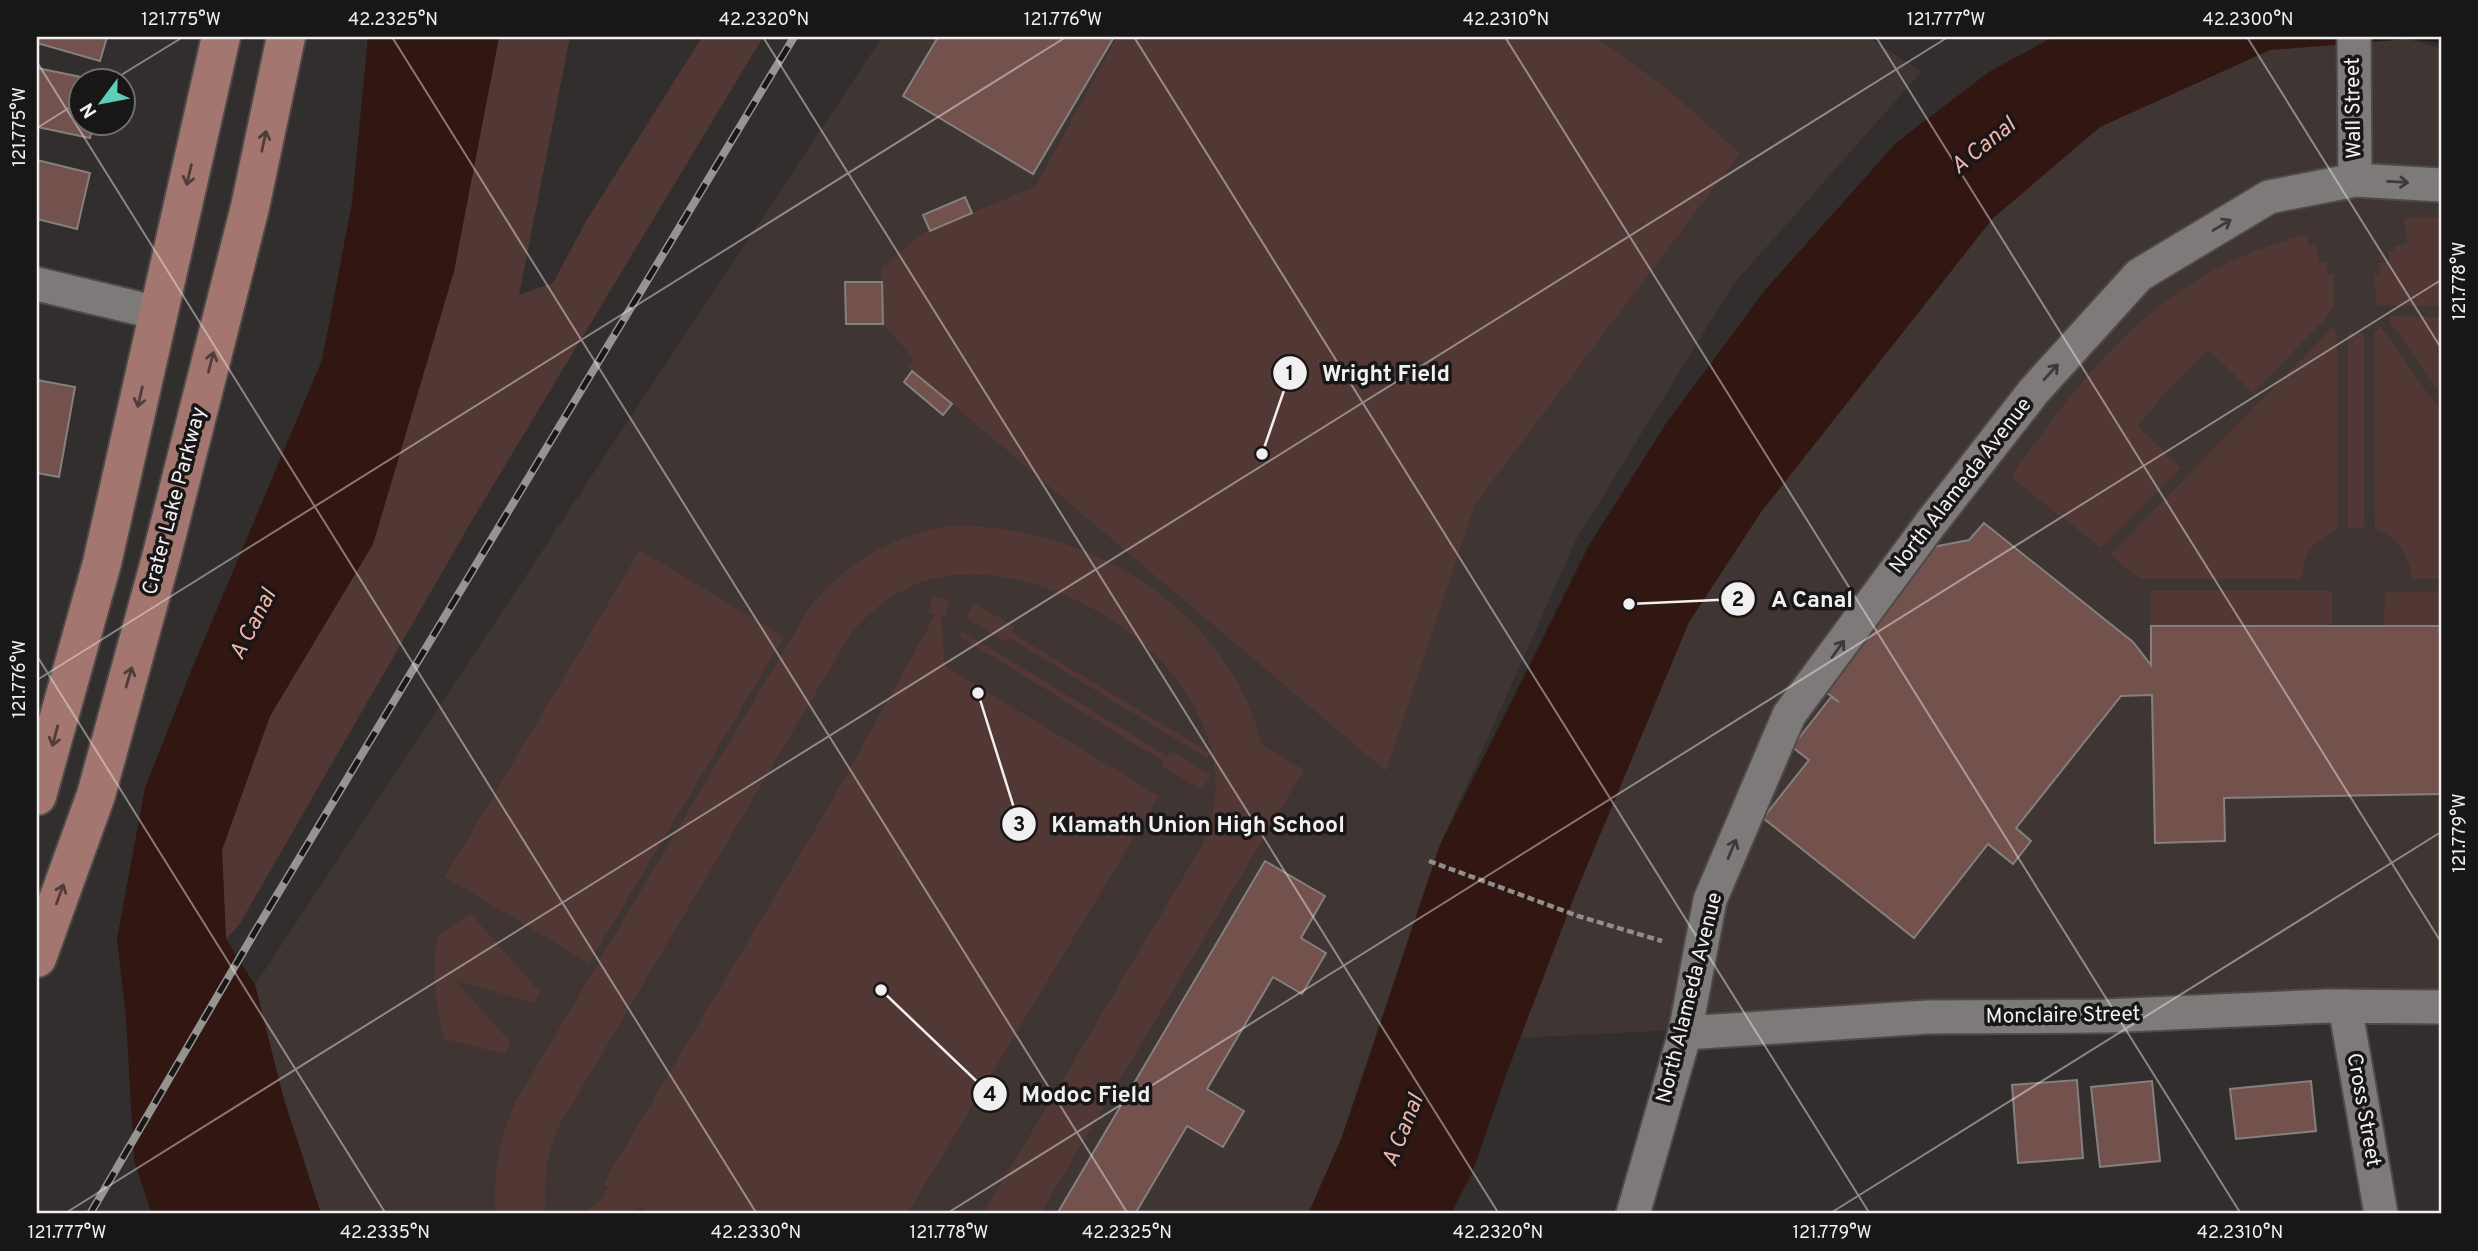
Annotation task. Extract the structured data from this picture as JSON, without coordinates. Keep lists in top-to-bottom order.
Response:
{
  "streets": {
    "main road": ["Crater Lake Parkway"],
    "street": [
      "Wall Street",
      "North Alameda Avenue",
      "Monclaire Street",
      "Cross Street"
    ]
  },
  "crossings": [
    ["Wall Street", "North Alameda Avenue"],
    ["North Alameda Avenue", "Monclaire Street"],
    ["Monclaire Street", "Cross Street"]
  ],
  "one_way": ["North Alameda Avenue"],
  "water": ["A Canal"],
  "places": [
    "Wright Field",
    "A Canal",
    "Klamath Union High School",
    "Modoc Field"
  ],
  "north": "bottom left",
  "coordinates": [
    "121.775°W",
    "42.2325°N",
    "42.2320°N",
    "121.776°W",
    "42.2310°N",
    "121.777°W",
    "42.2300°N",
    "121.778°W",
    "121.779°W",
    "42.2335°N",
    "42.2330°N"
  ]
}
